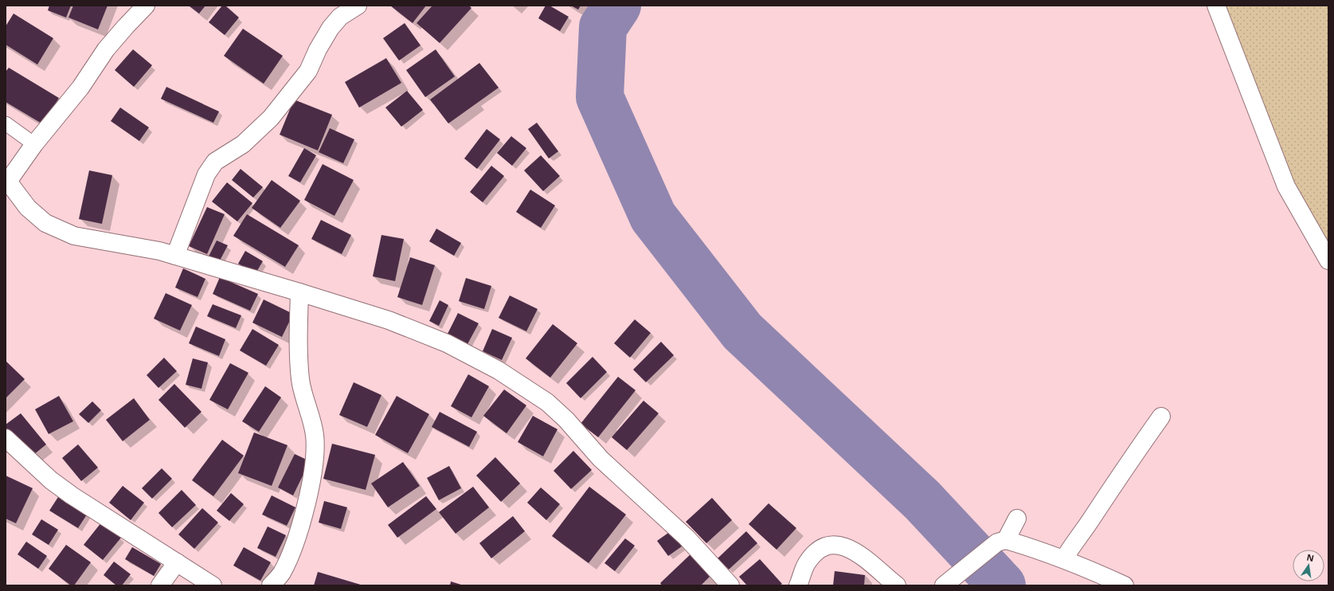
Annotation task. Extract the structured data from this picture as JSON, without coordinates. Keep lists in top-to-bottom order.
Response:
{
  "north": "top"
}
